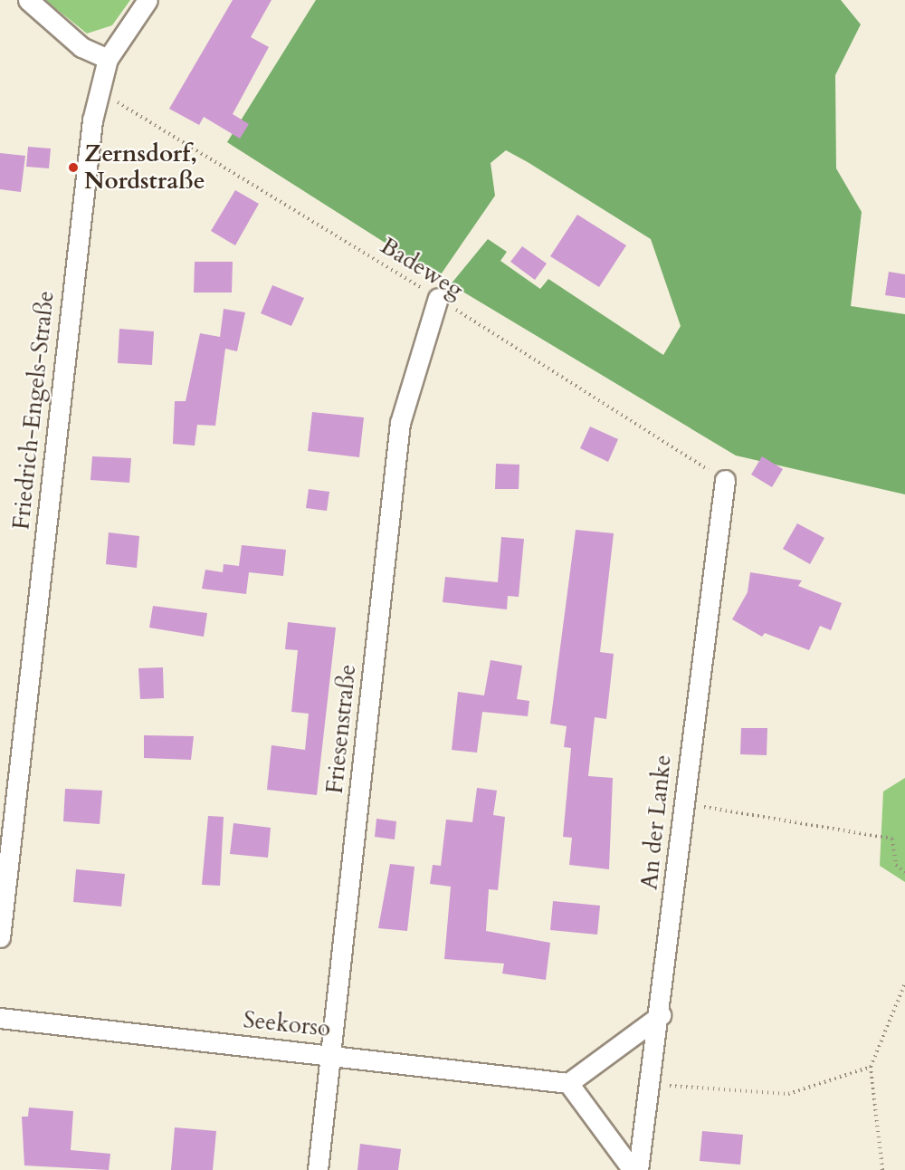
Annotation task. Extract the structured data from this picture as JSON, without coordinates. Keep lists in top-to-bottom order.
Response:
{
  "streets": {
    "street": [
      "Friedrich-Engels-Straße",
      "Friesenstraße",
      "An der Lanke",
      "Seekorso"
    ],
    "path": ["Badeweg"]
  },
  "crossings": [
    ["Badeweg", "Friedrich-Engels-Straße"],
    ["Badeweg", "Friesenstraße"],
    ["Badeweg", "An der Lanke"],
    ["Friesenstraße", "Seekorso"]
  ],
  "places": ["Zernsdorf, Nordstraße"]
}
